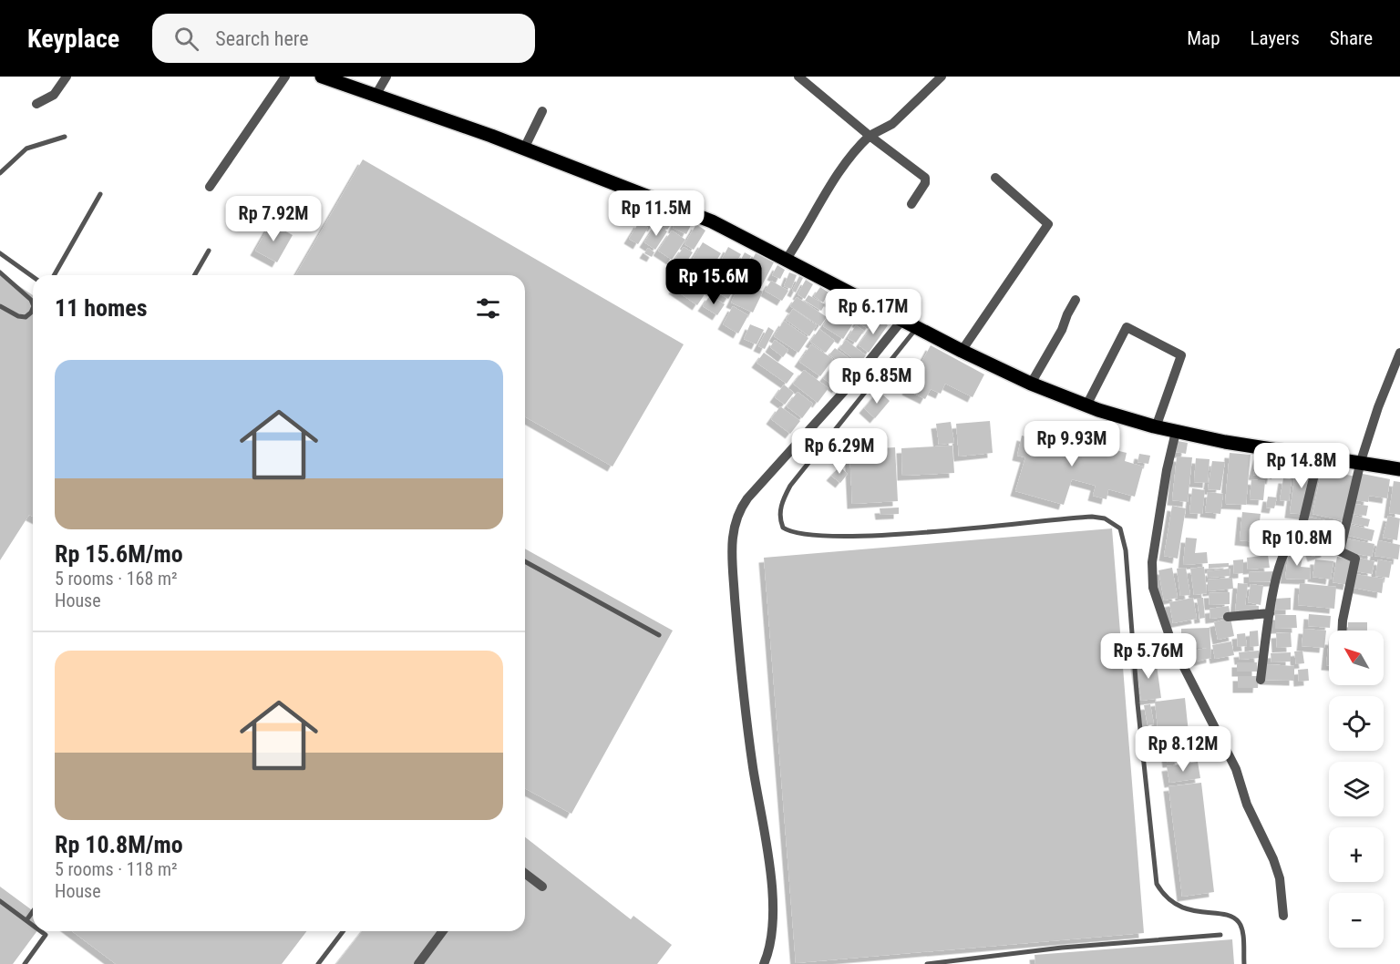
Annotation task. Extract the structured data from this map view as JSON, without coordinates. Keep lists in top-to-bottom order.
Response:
{
  "north": "top left",
  "page": {
    "header": "Keyplace",
    "search": "Search here",
    "nav": ["Map", "Layers", "Share"],
    "price": [
      "Rp 11.5M",
      "Rp 7.92M",
      "Rp 15.6M",
      "Rp 6.17M",
      "Rp 6.85M",
      "Rp 9.93M",
      "Rp 6.29M",
      "Rp 14.8M",
      "Rp 10.8M",
      "Rp 5.76M",
      "Rp 8.12M"
    ],
    "heading": "11 homes",
    "list": [
      {
        "name": "Rp 15.6M/mo",
        "note": "5 rooms · 168 m² · House"
      },
      {
        "name": "Rp 10.8M/mo",
        "note": "5 rooms · 118 m² · House"
      }
    ],
    "map_buttons": ["+", "−"]
  }
}
